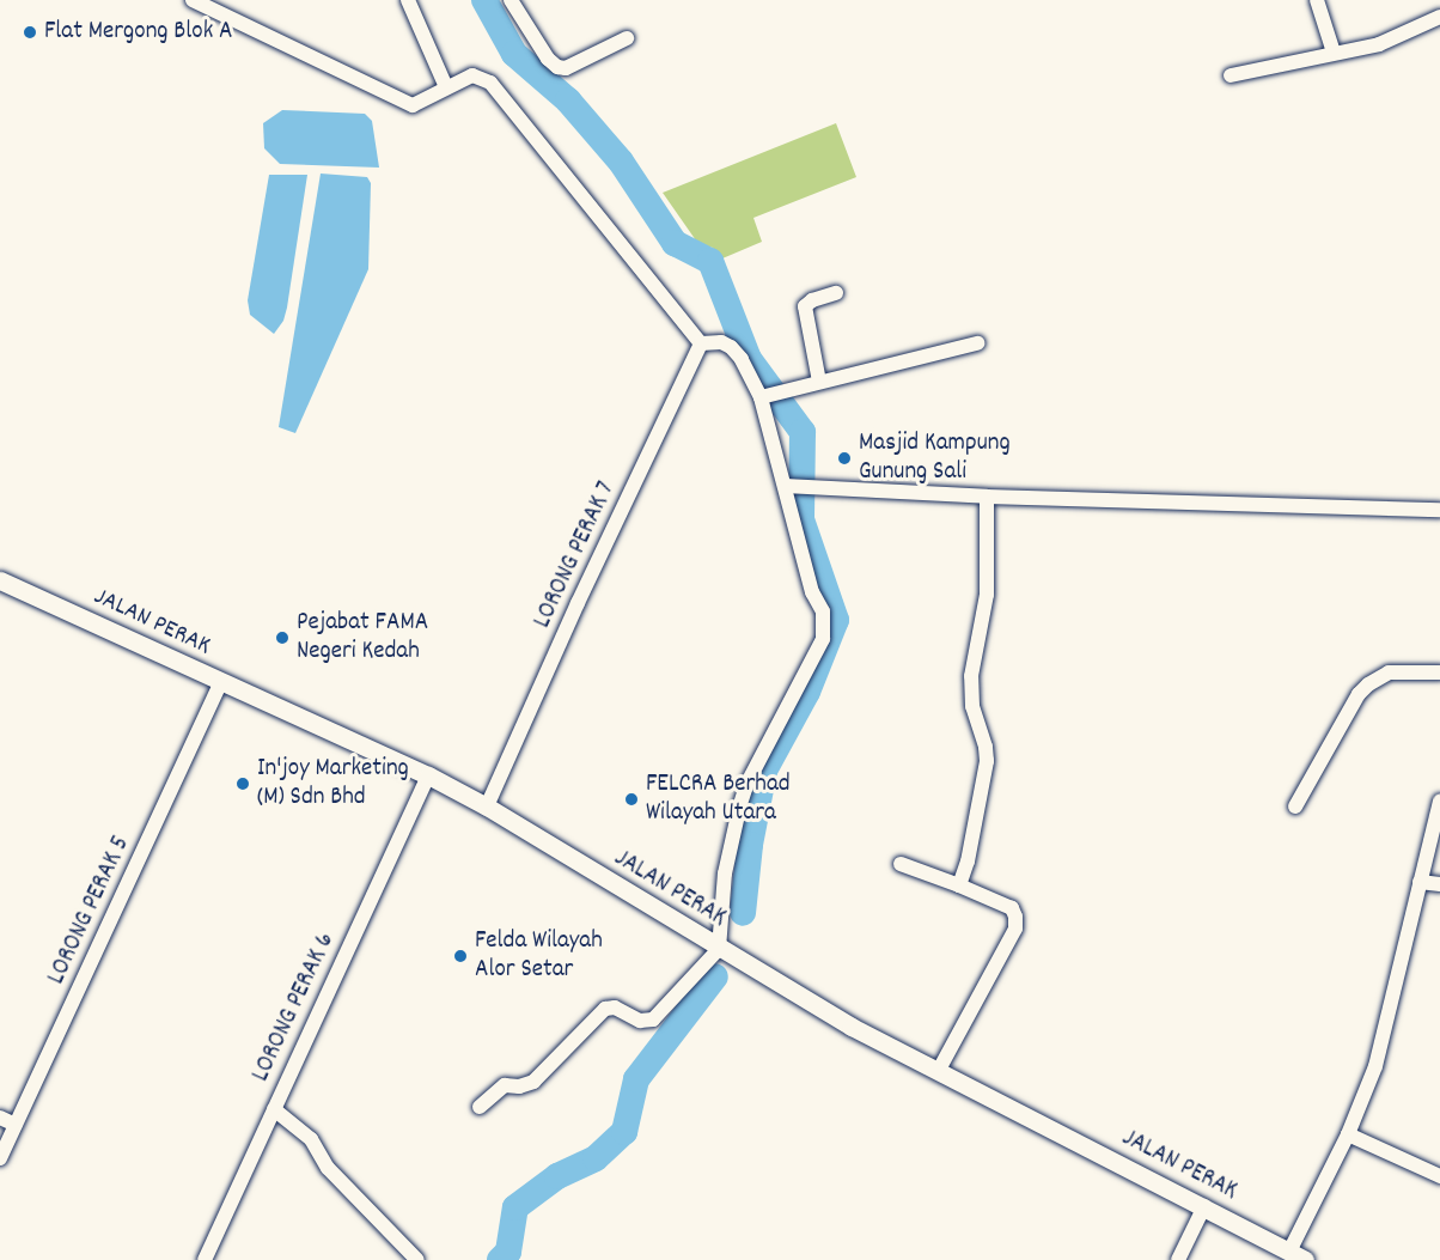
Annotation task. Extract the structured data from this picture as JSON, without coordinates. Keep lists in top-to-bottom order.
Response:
{
  "streets": {
    "street": [
      "LORONG PERAK 7",
      "JALAN PERAK",
      "LORONG PERAK 5",
      "LORONG PERAK 6"
    ]
  },
  "crossings": [
    ["LORONG PERAK 7", "JALAN PERAK"],
    ["JALAN PERAK", "LORONG PERAK 5"],
    ["JALAN PERAK", "LORONG PERAK 6"]
  ],
  "places": [
    "Flat Mergong Blok A",
    "Masjid Kampung Gunung Sali",
    "Pejabat FAMA Negeri Kedah",
    "In'joy Marketing (M) Sdn Bhd",
    "FELCRA Berhad Wilayah Utara",
    "Felda Wilayah Alor Setar"
  ]
}
